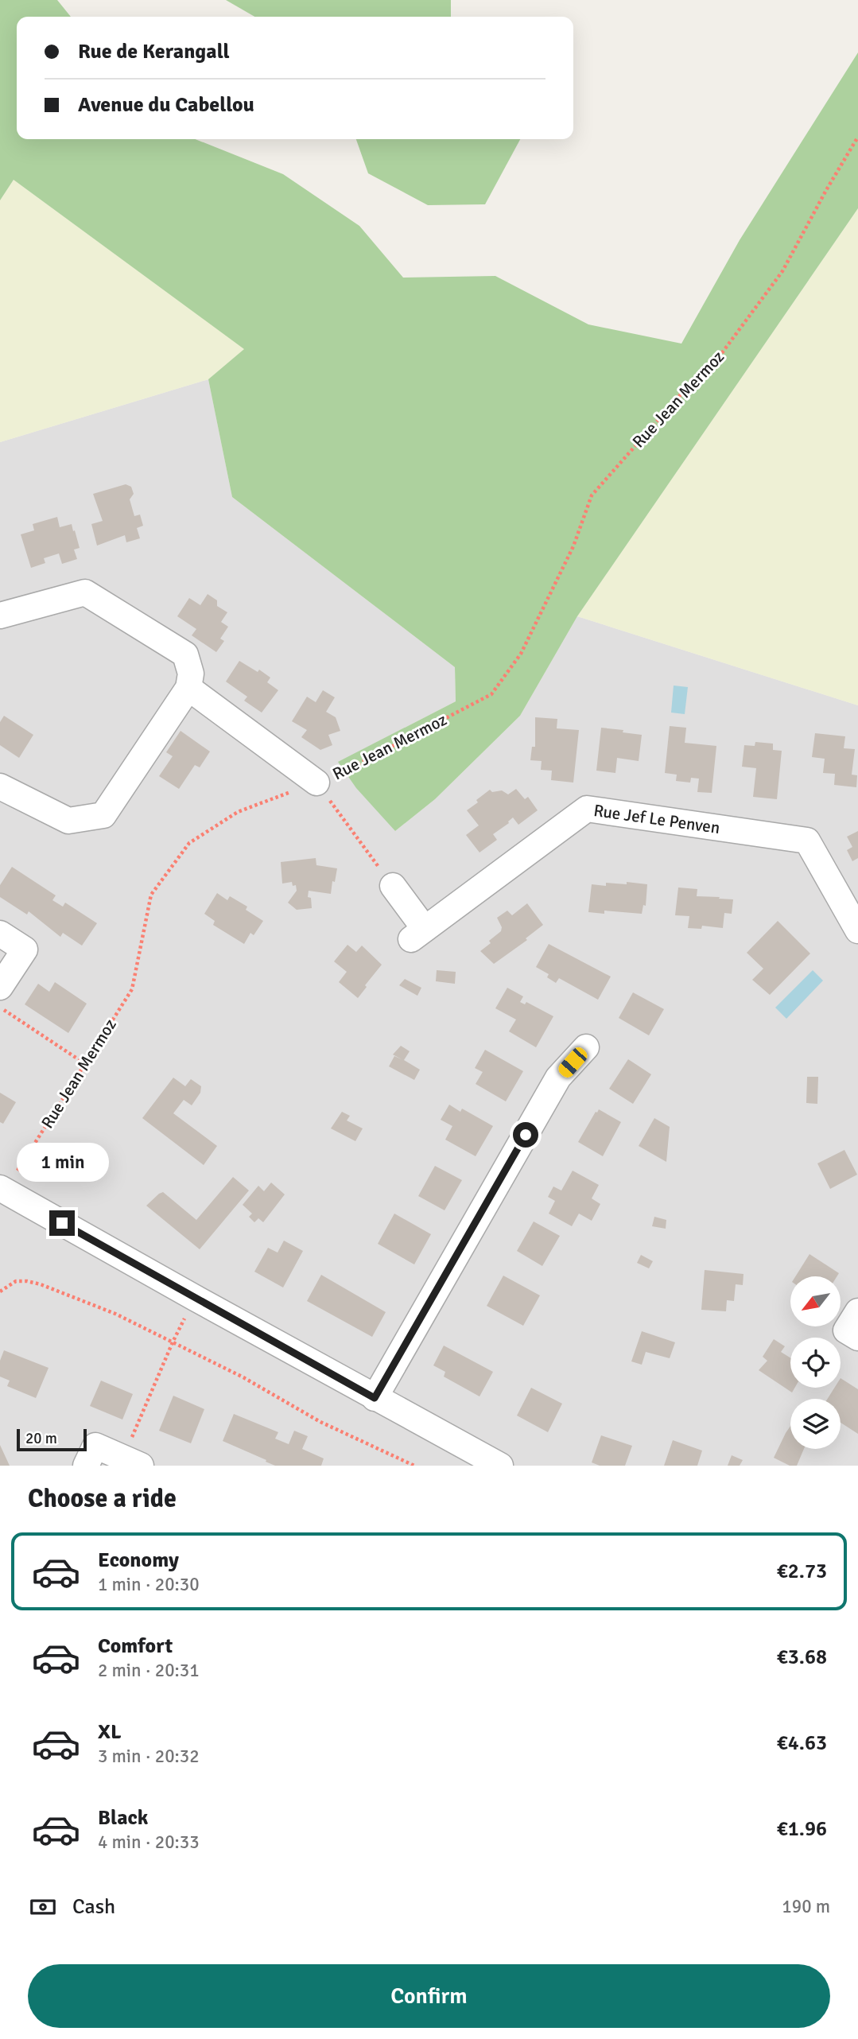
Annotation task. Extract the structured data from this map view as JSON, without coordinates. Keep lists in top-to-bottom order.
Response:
{
  "streets": {
    "street": ["Rue Jef Le Penven"],
    "path": ["Rue Jean Mermoz"]
  },
  "scale_bar": "20 m",
  "north": "bottom left",
  "page": {
    "banner": ["Rue de Kerangall", "Avenue du Cabellou"],
    "bubble": "1 min",
    "scale": "20 m",
    "heading": "Choose a ride",
    "list": [
      {
        "name": "Economy",
        "note": "1 min · 20:30",
        "value": "€2.73"
      },
      {
        "name": "Comfort",
        "note": "2 min · 20:31",
        "value": "€3.68"
      },
      {
        "name": "XL",
        "note": "3 min · 20:32",
        "value": "€4.63"
      },
      {
        "name": "Black",
        "note": "4 min · 20:33",
        "value": "€1.96"
      }
    ],
    "pay": ["Cash", "190 m"],
    "buttons": "Confirm"
  }
}
